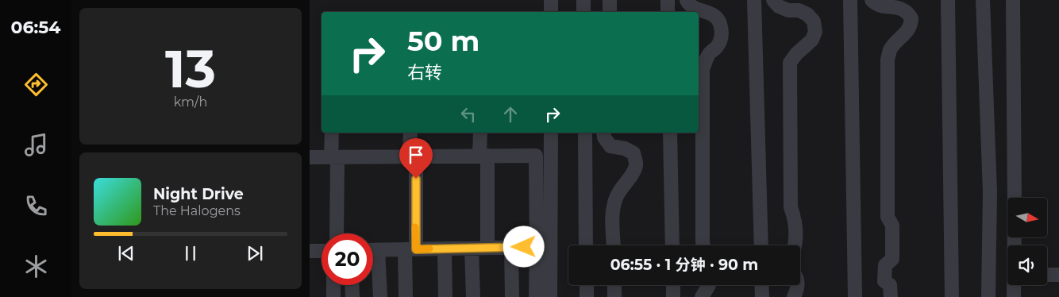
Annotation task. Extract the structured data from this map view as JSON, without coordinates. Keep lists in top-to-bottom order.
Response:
{
  "north": "right",
  "page": {
    "tabs": "06:54",
    "tile": ["13", "km/h"],
    "turn": ["50 m", "右转"],
    "song": ["Night Drive", "The Halogens"],
    "limit": "20",
    "trip": "06:55 · 1 分钟 · 90 m"
  }
}
